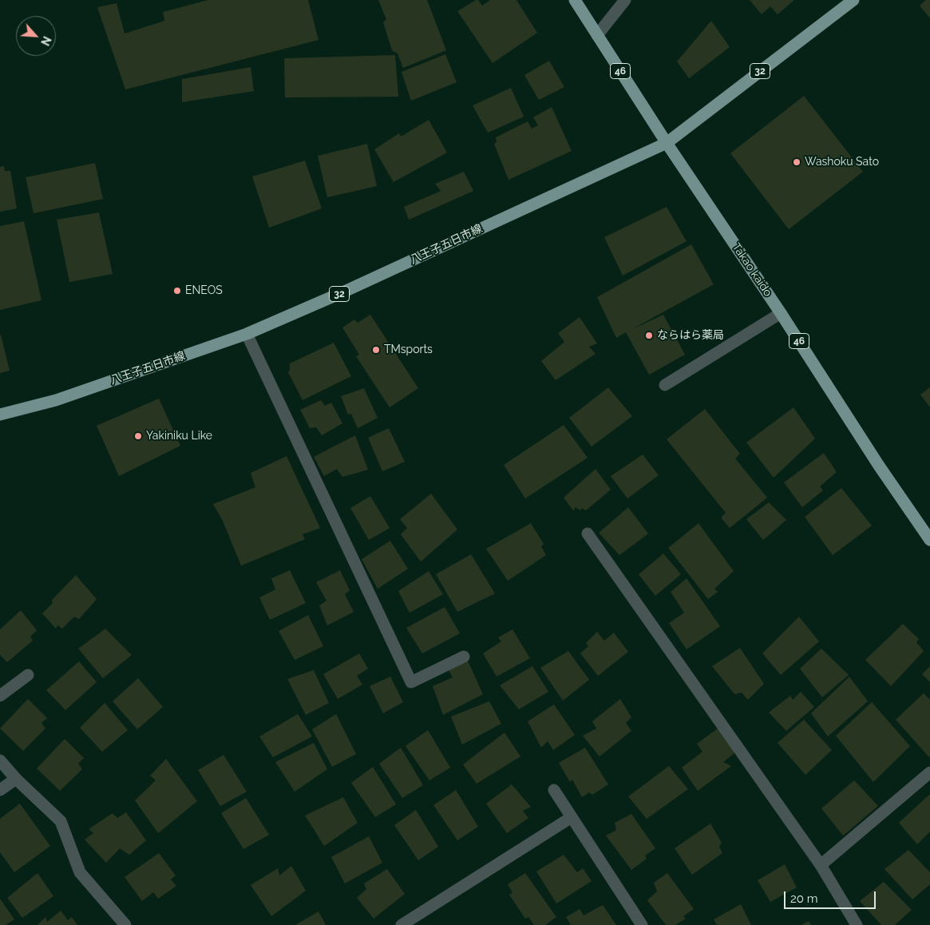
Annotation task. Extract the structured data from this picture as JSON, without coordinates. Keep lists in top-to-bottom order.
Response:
{
  "streets": {
    "main road": [
      "46",
      "32",
      "八王子五日市線",
      "Takao kaido"
    ]
  },
  "crossings": [
    ["八王子五日市線", "Takao kaido"]
  ],
  "places": [
    "Washoku Sato",
    "ENEOS",
    "ならはら薬局",
    "TMsports",
    "Yakiniku Like"
  ],
  "scale_bar": "20 m",
  "north": "bottom right"
}
